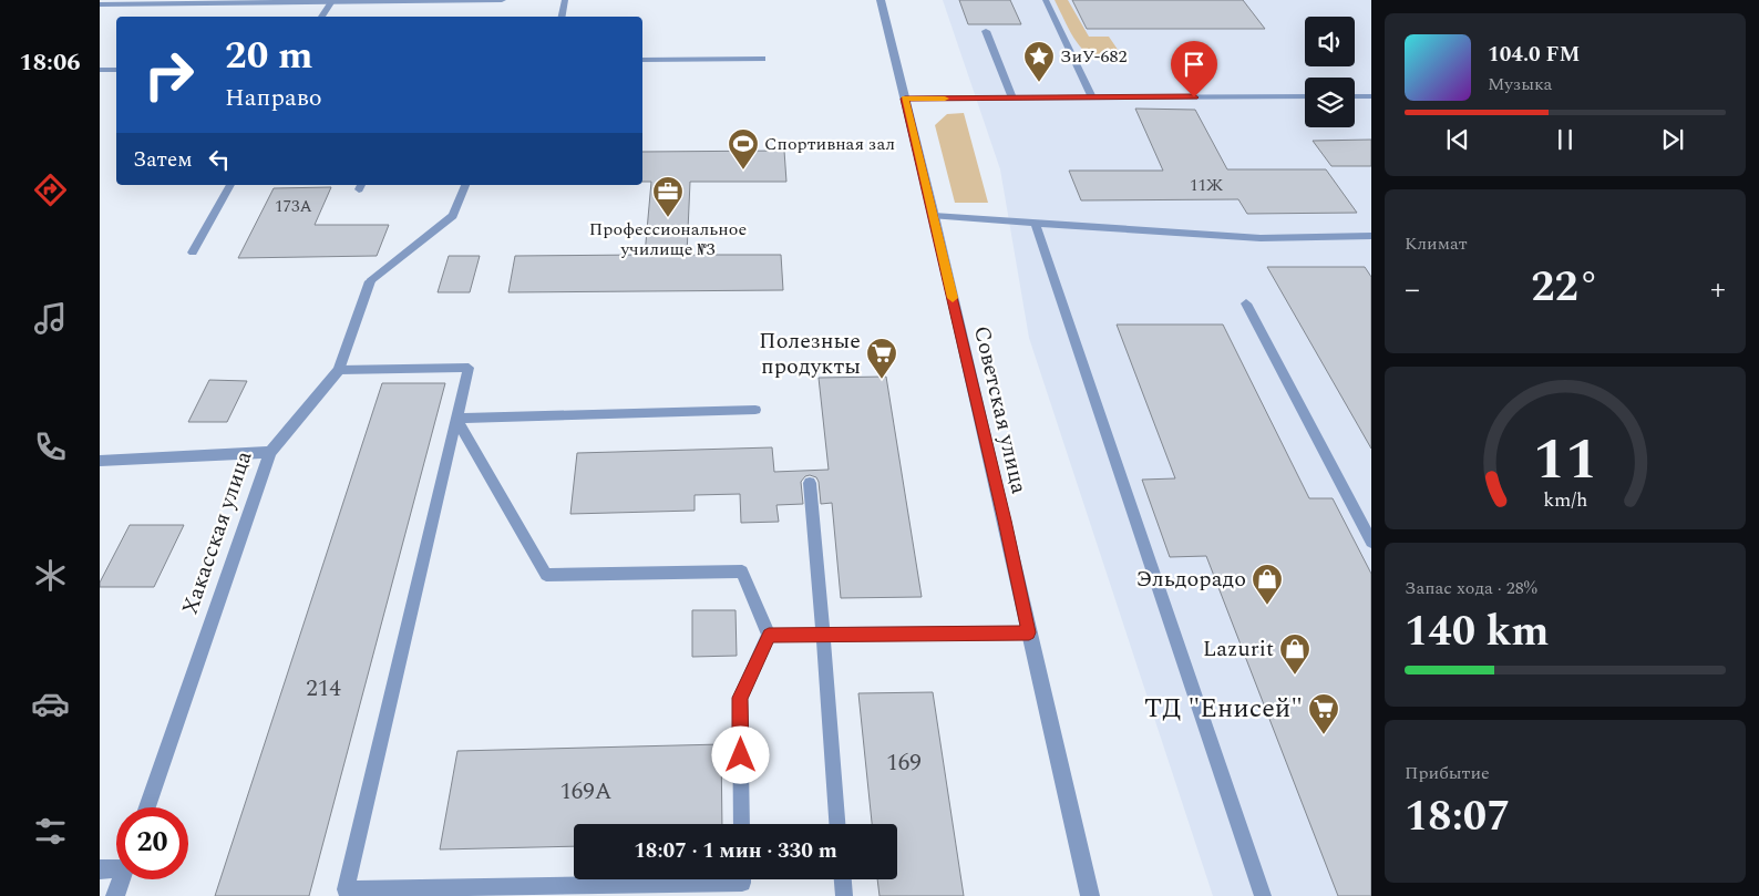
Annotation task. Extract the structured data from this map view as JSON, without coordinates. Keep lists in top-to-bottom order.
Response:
{
  "streets": {
    "street": ["Советская улица", "Хакасская улица"]
  },
  "places": {
    "place": ["ЗиУ-682"],
    "sports": ["Спортивная зал"],
    "office": ["Профессиональное училище №3"],
    "supermarket": ["Полезные продукты", "ТД \"Енисей\""],
    "shop": ["Эльдорадо", "Lazurit"]
  },
  "house_numbers": [
    "11Ж",
    "173А",
    "214",
    "169",
    "169А"
  ],
  "page": {
    "tabs": "18:06",
    "turn": ["20 m", "Направо"],
    "song": ["104.0 FM", "Музыка"],
    "then": "Затем",
    "tile": [
      "Климат",
      ["Запас хода · 28%", "140 km"],
      ["Прибытие", "18:07"]
    ],
    "heat": ["−", "22°", "+"],
    "limit": "20",
    "trip": "18:07 · 1 мин · 330 m",
    "gauge": ["11", "km/h"]
  }
}
